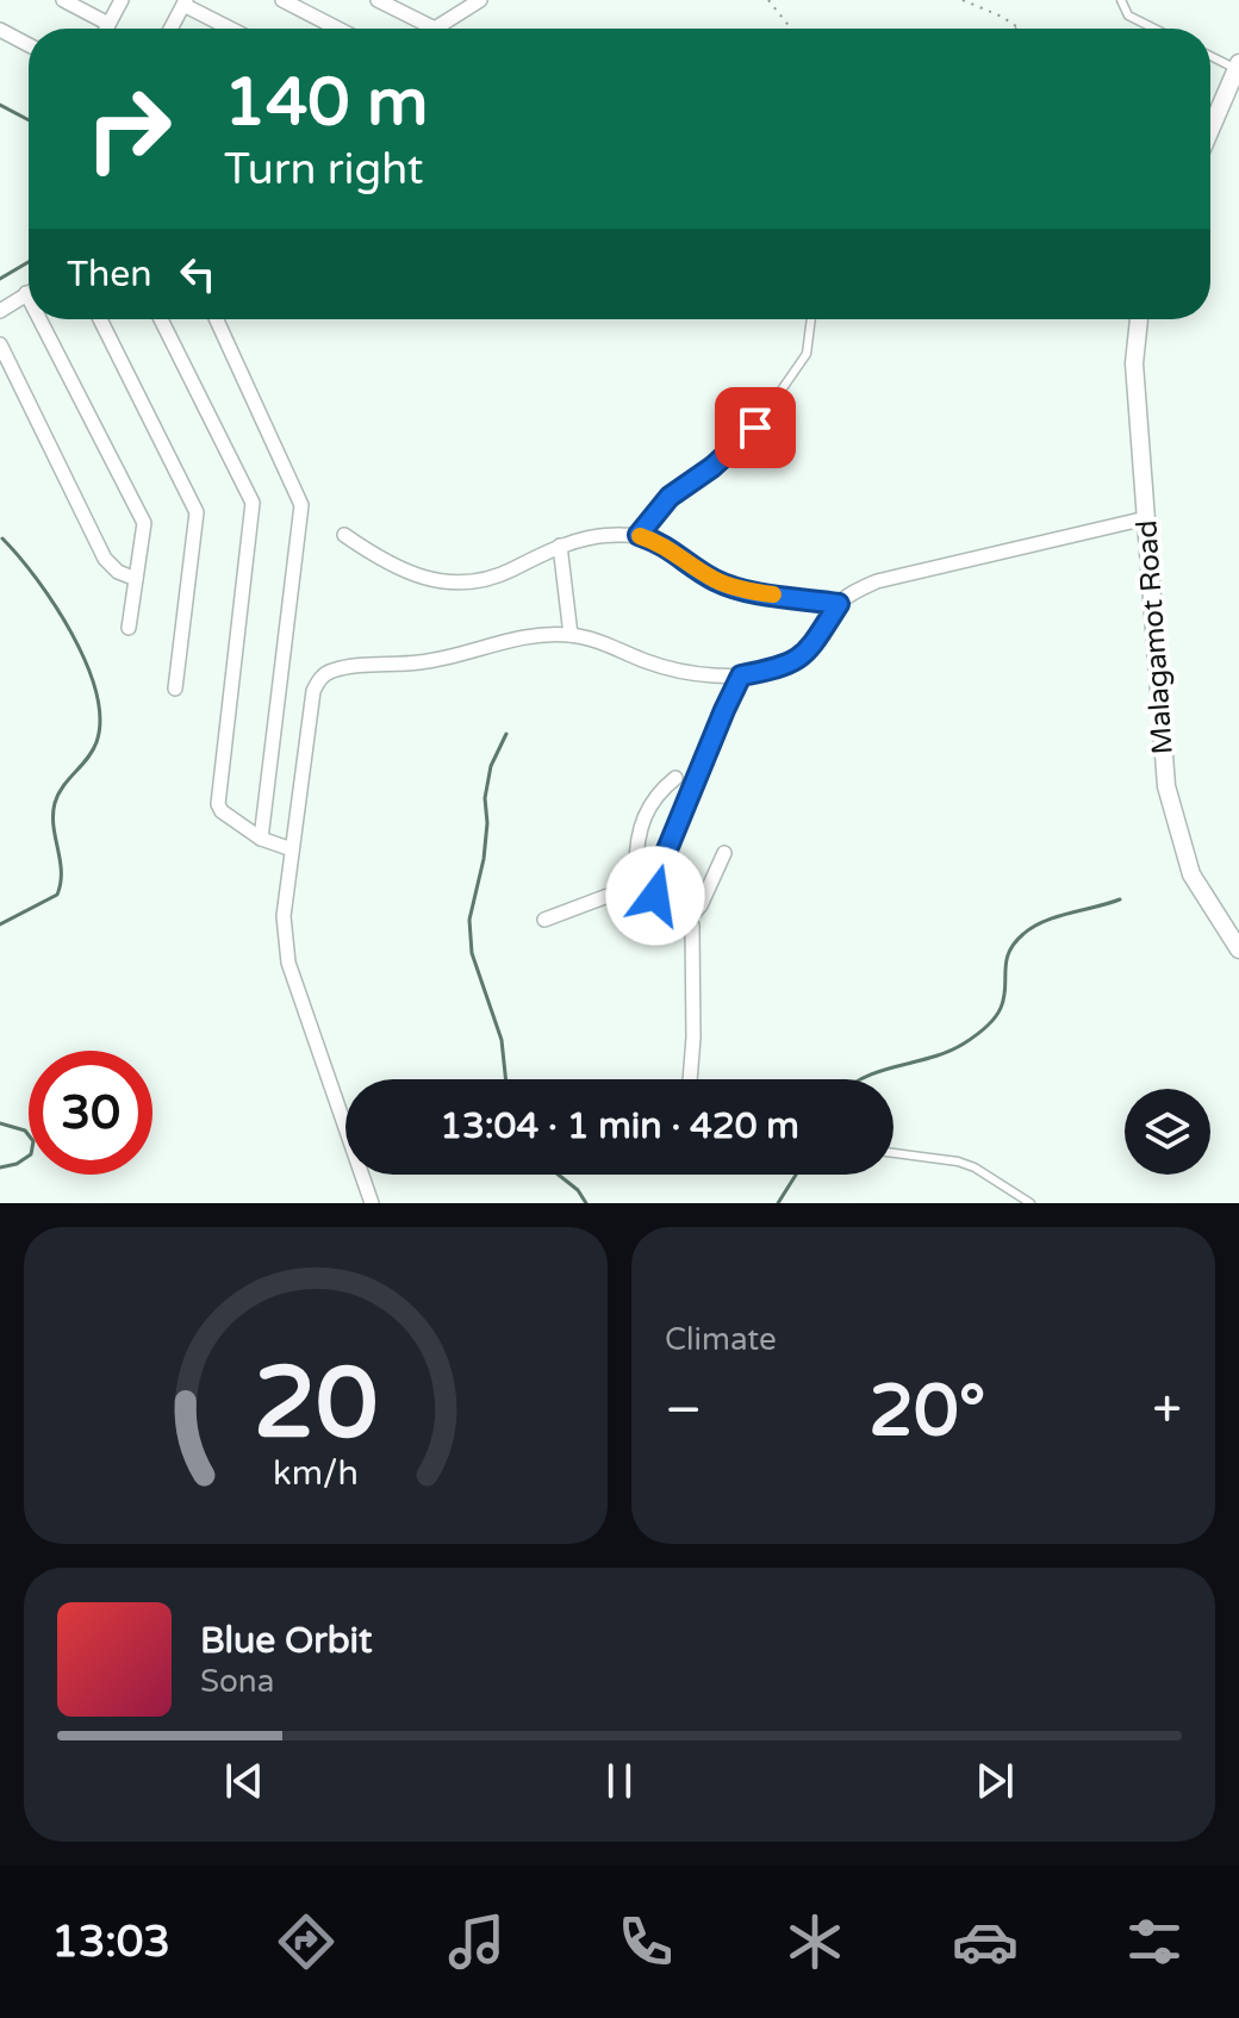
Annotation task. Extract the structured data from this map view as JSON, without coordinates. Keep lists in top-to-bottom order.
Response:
{
  "streets": {
    "street": ["Malagamot Road"]
  },
  "page": {
    "turn": ["140 m", "Turn right"],
    "then": "Then",
    "limit": "30",
    "trip": "13:04 · 1 min · 420 m",
    "tile": "Climate",
    "heat": ["−", "20°", "+"],
    "song": ["Blue Orbit", "Sona"],
    "tabs": "13:03",
    "gauge": ["20", "km/h"]
  }
}
